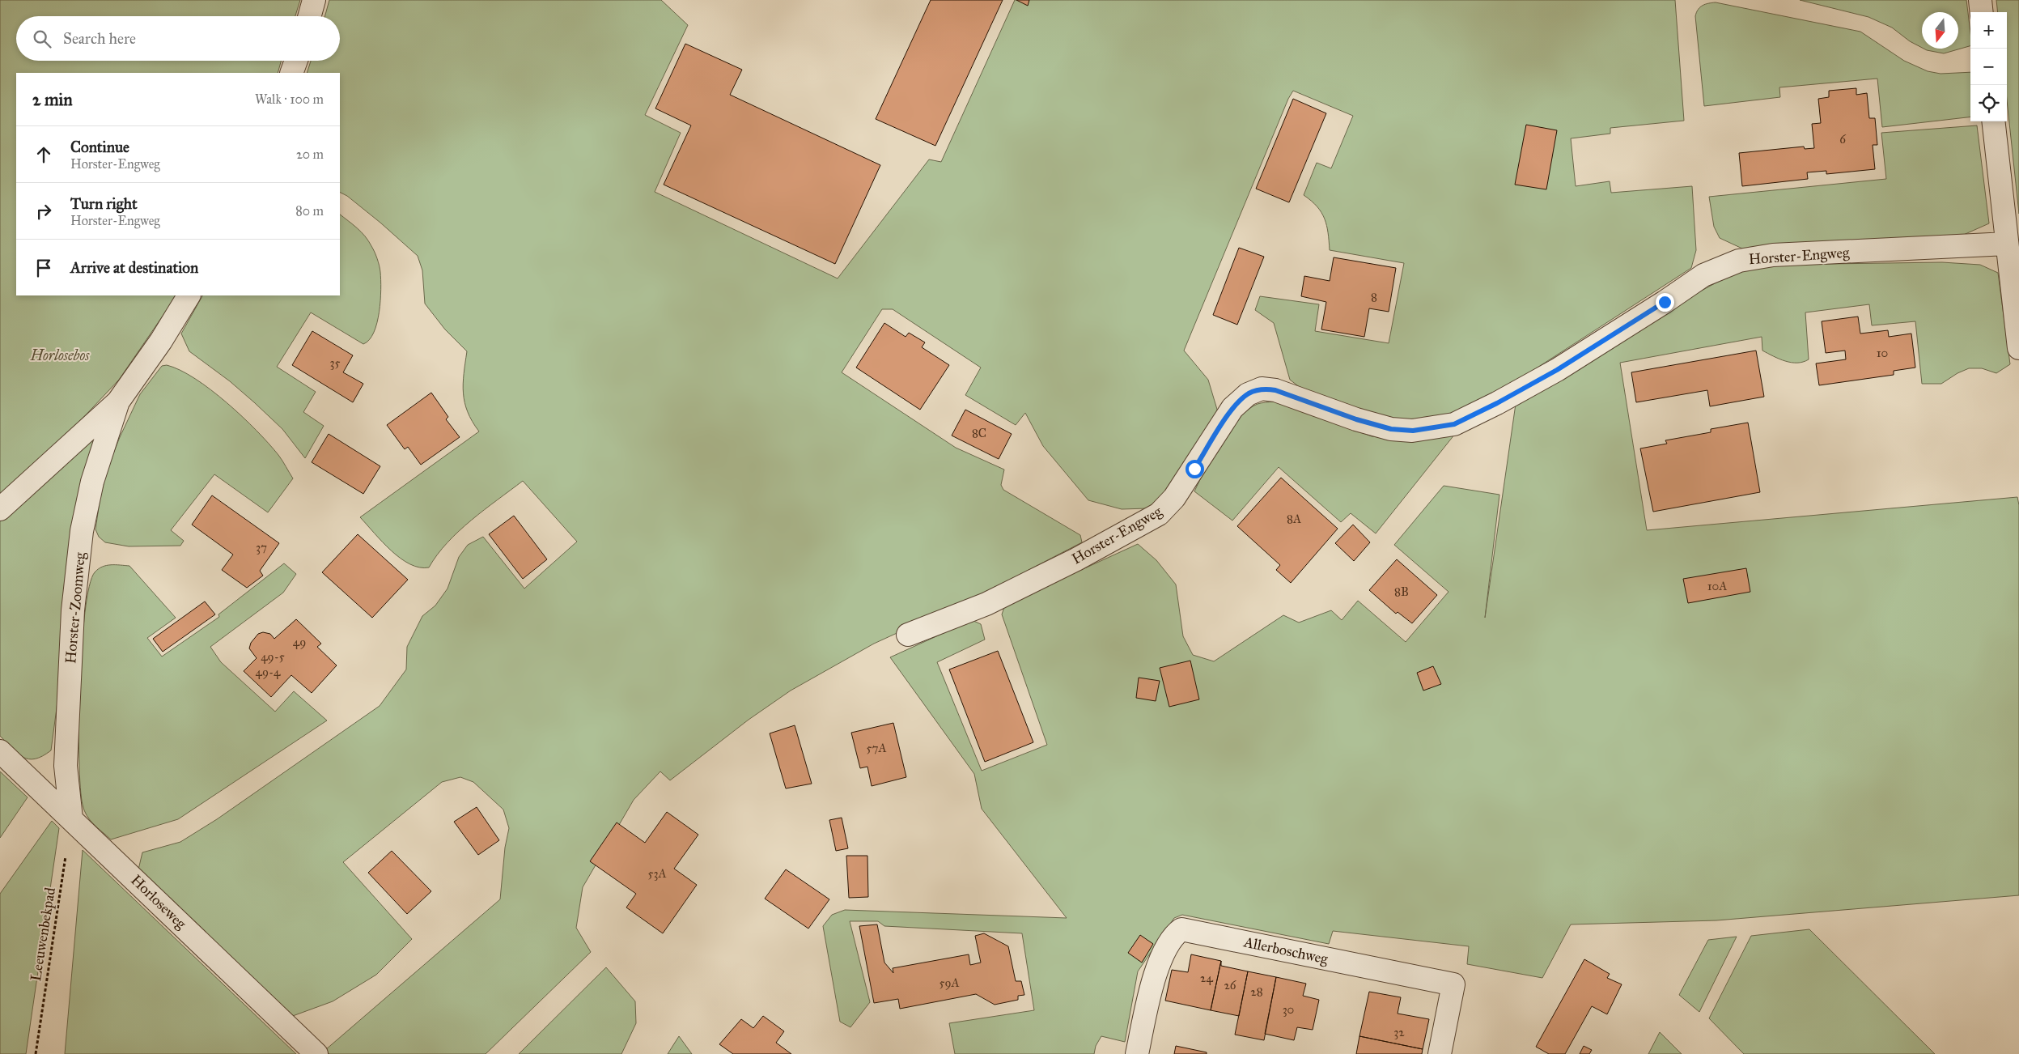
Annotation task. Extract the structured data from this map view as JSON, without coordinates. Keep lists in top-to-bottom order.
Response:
{
  "streets": {
    "street": [
      "Horster-Engweg",
      "Horster-Zoomweg",
      "Horloseweg",
      "Allerboschweg"
    ],
    "path": ["Leeuwenbekpad"]
  },
  "crossings": [
    ["Horster-Zoomweg", "Horloseweg"],
    ["Horster-Zoomweg", "Leeuwenbekpad"],
    ["Horloseweg", "Leeuwenbekpad"]
  ],
  "parks": ["Horlosebos"],
  "house_numbers": [
    "6",
    "8",
    "10",
    "35",
    "8C",
    "8A",
    "37",
    "10A",
    "8B",
    "49",
    "49-5",
    "49-4",
    "57A",
    "53A",
    "24",
    "59A",
    "26",
    "28",
    "30",
    "32"
  ],
  "north": "bottom",
  "page": {
    "map_buttons": ["+", "−"],
    "search": "Search here",
    "heading": ["2 min", "Walk · 100 m"],
    "list": [
      ["Continue", "Horster-Engweg", "20 m"],
      ["Turn right", "Horster-Engweg", "80 m"],
      "Arrive at destination"
    ]
  }
}
